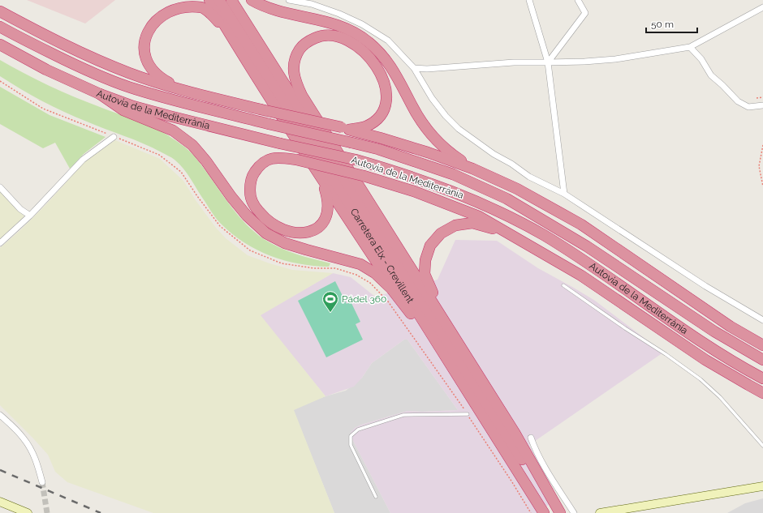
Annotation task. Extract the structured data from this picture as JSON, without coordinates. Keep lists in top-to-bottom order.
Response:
{
  "streets": {
    "highway": ["Autovia de la Mediterrània", "Carretera Elx - Crevillent"]
  },
  "places": {
    "sports": ["Pádel 360"]
  },
  "scale_bar": "50 m"
}
